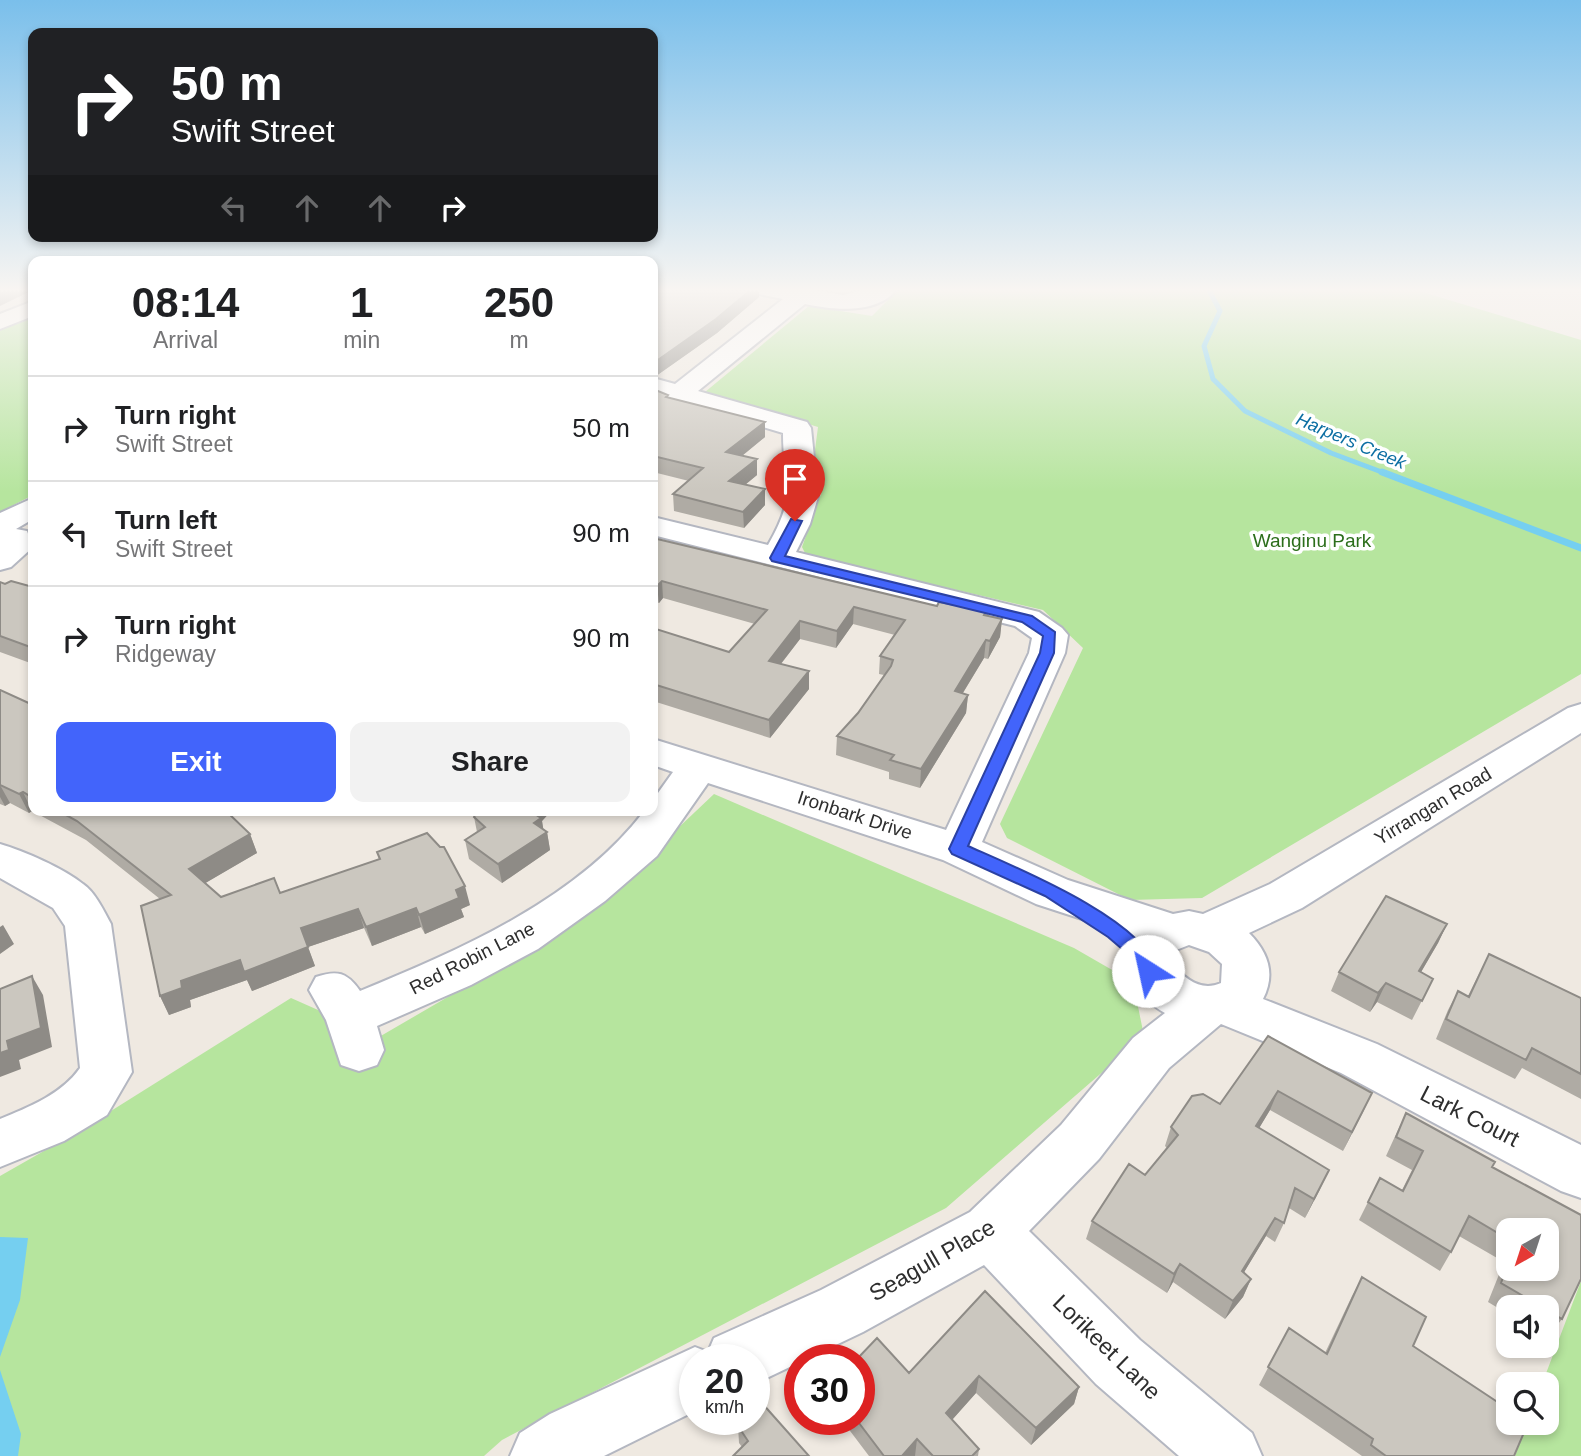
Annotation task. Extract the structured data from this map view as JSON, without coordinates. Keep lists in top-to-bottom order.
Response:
{
  "streets": {
    "street": [
      "Yirrangan Road",
      "Ironbark Drive",
      "Red Robin Lane",
      "Lark Court",
      "Seagull Place",
      "Lorikeet Lane"
    ]
  },
  "crossings": [
    ["Yirrangan Road", "Ironbark Drive"],
    ["Yirrangan Road", "Lark Court"],
    ["Yirrangan Road", "Seagull Place"],
    ["Ironbark Drive", "Red Robin Lane"],
    ["Ironbark Drive", "Lark Court"],
    ["Ironbark Drive", "Seagull Place"],
    ["Lark Court", "Seagull Place"],
    ["Seagull Place", "Lorikeet Lane"]
  ],
  "water": ["Harpers Creek"],
  "parks": ["Wanginu Park"],
  "north": "bottom left",
  "page": {
    "turn": ["50 m", "Swift Street"],
    "eta": [
      "08:14",
      "Arrival",
      "1",
      "min",
      "250",
      "m"
    ],
    "list": [
      {
        "name": "Turn right",
        "note": "Swift Street",
        "value": "50 m"
      },
      {
        "name": "Turn left",
        "note": "Swift Street",
        "value": "90 m"
      },
      {
        "name": "Turn right",
        "note": "Ridgeway",
        "value": "90 m"
      }
    ],
    "buttons": ["Exit", "Share"],
    "speed": "20 km/h",
    "limit": "30"
  }
}
